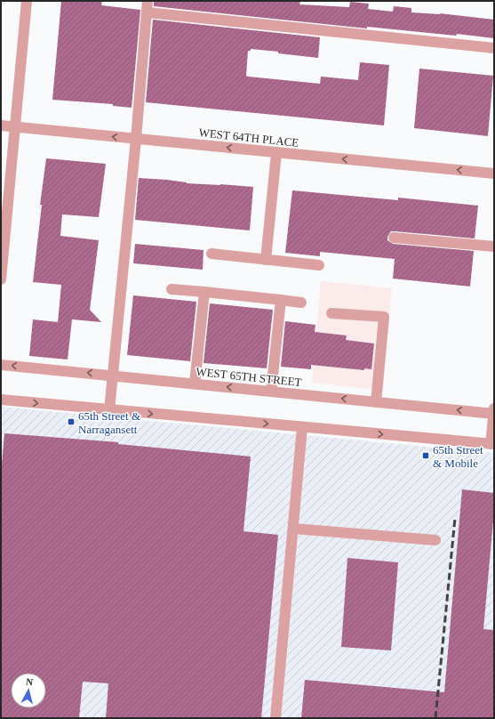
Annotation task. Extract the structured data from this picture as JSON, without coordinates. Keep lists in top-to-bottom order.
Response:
{
  "streets": {
    "street": ["WEST 64TH PLACE", "WEST 65TH STREET"]
  },
  "one_way": ["WEST 64TH PLACE"],
  "places": {
    "transit": ["65th Street & Narragansett", "65th Street & Mobile"]
  },
  "north": "top"
}
